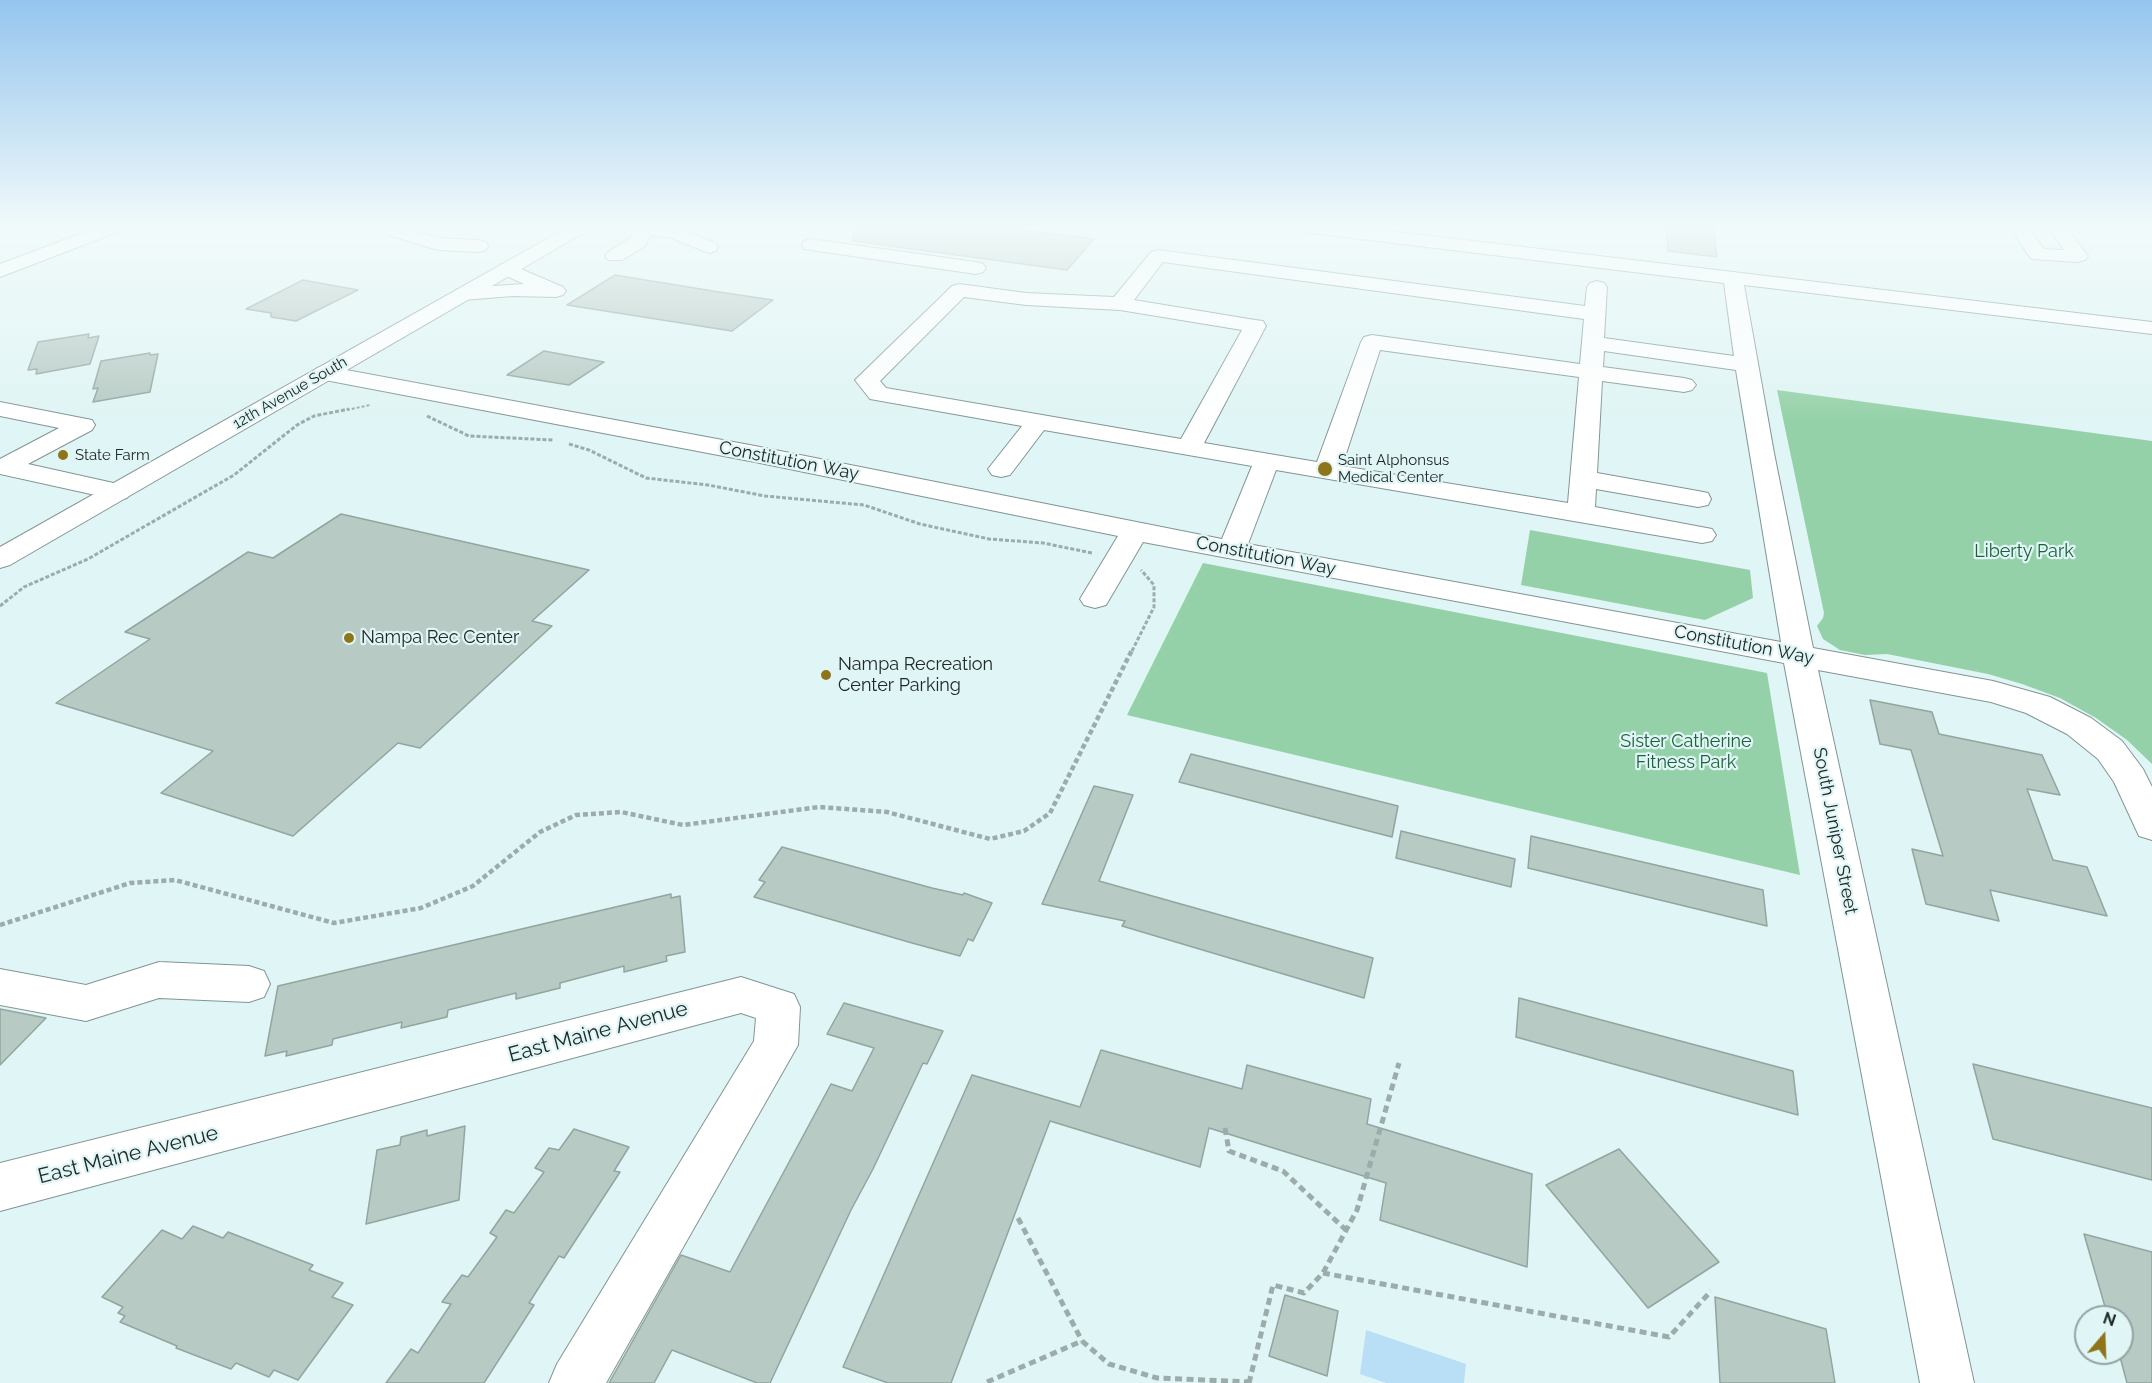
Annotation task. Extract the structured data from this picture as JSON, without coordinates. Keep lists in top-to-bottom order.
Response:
{
  "streets": {
    "street": [
      "12th Avenue South",
      "Constitution Way",
      "South Juniper Street",
      "East Maine Avenue"
    ]
  },
  "crossings": [
    ["12th Avenue South", "Constitution Way"],
    ["Constitution Way", "South Juniper Street"]
  ],
  "parks": ["Liberty Park", "Sister Catherine Fitness Park"],
  "places": [
    "State Farm",
    "Saint Alphonsus Medical Center",
    "Nampa Rec Center",
    "Nampa Recreation Center Parking"
  ],
  "north": "top"
}
